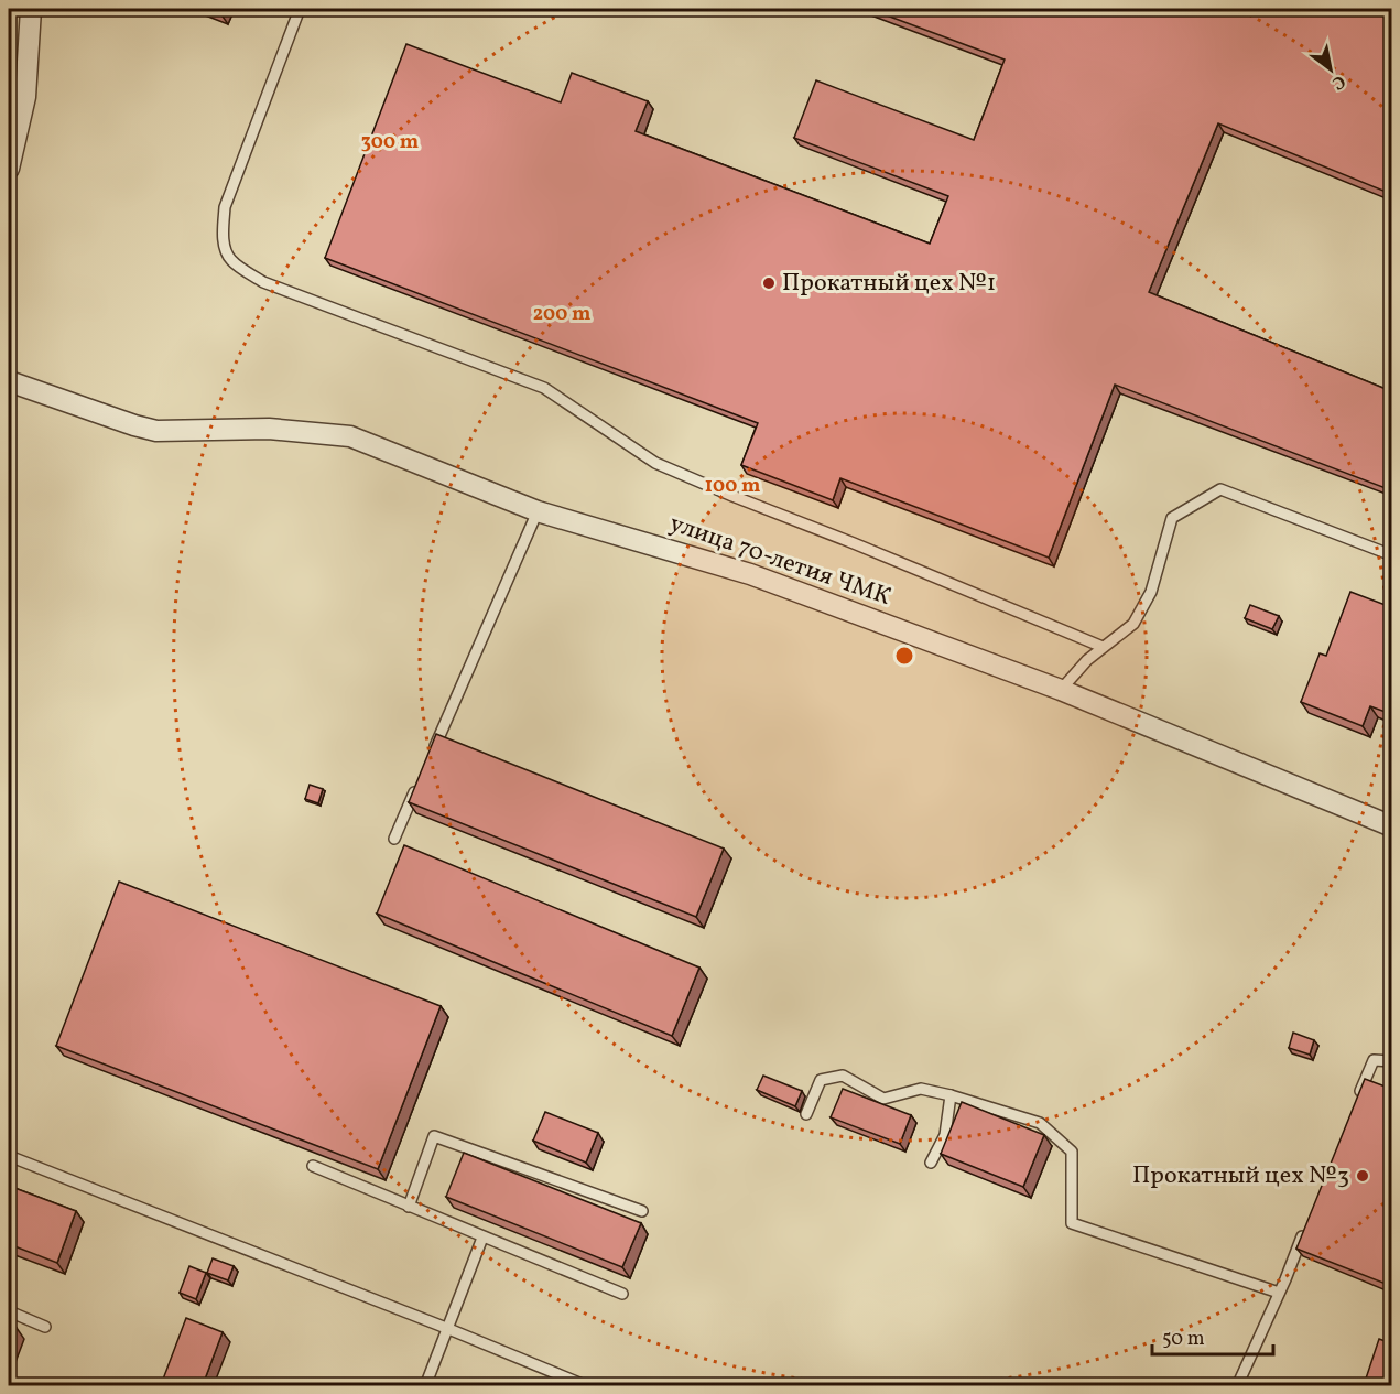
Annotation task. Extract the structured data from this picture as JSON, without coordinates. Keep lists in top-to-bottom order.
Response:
{
  "streets": {
    "street": ["улица 70-летия ЧМК"]
  },
  "places": ["Прокатный цех №1", "Прокатный цех №3"],
  "scale_bar": "50 m",
  "north": "bottom right",
  "rings": ["300 m", "200 m", "100 m"]
}
